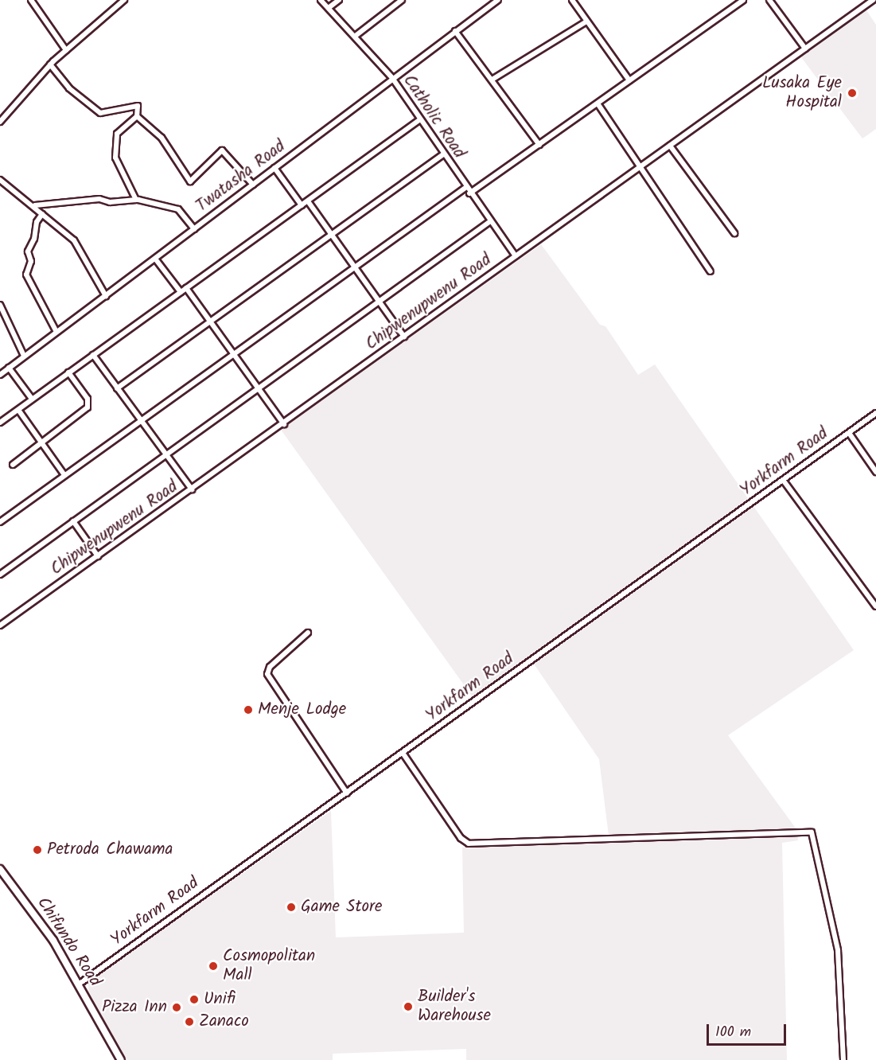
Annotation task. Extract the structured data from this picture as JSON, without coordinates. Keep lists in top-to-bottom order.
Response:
{
  "streets": {
    "street": [
      "Catholic Road",
      "Twatasha Road",
      "Chipwenupwenu Road",
      "Yorkfarm Road",
      "Chifundo Road"
    ]
  },
  "crossings": [
    ["Catholic Road", "Twatasha Road"],
    ["Catholic Road", "Chipwenupwenu Road"],
    ["Yorkfarm Road", "Chifundo Road"]
  ],
  "places": [
    "Lusaka Eye Hospital",
    "Menje Lodge",
    "Petroda Chawama",
    "Game Store",
    "Cosmopolitan Mall",
    "Unifi",
    "Builder's Warehouse",
    "Pizza Inn",
    "Zanaco"
  ],
  "scale_bar": "100 m"
}
